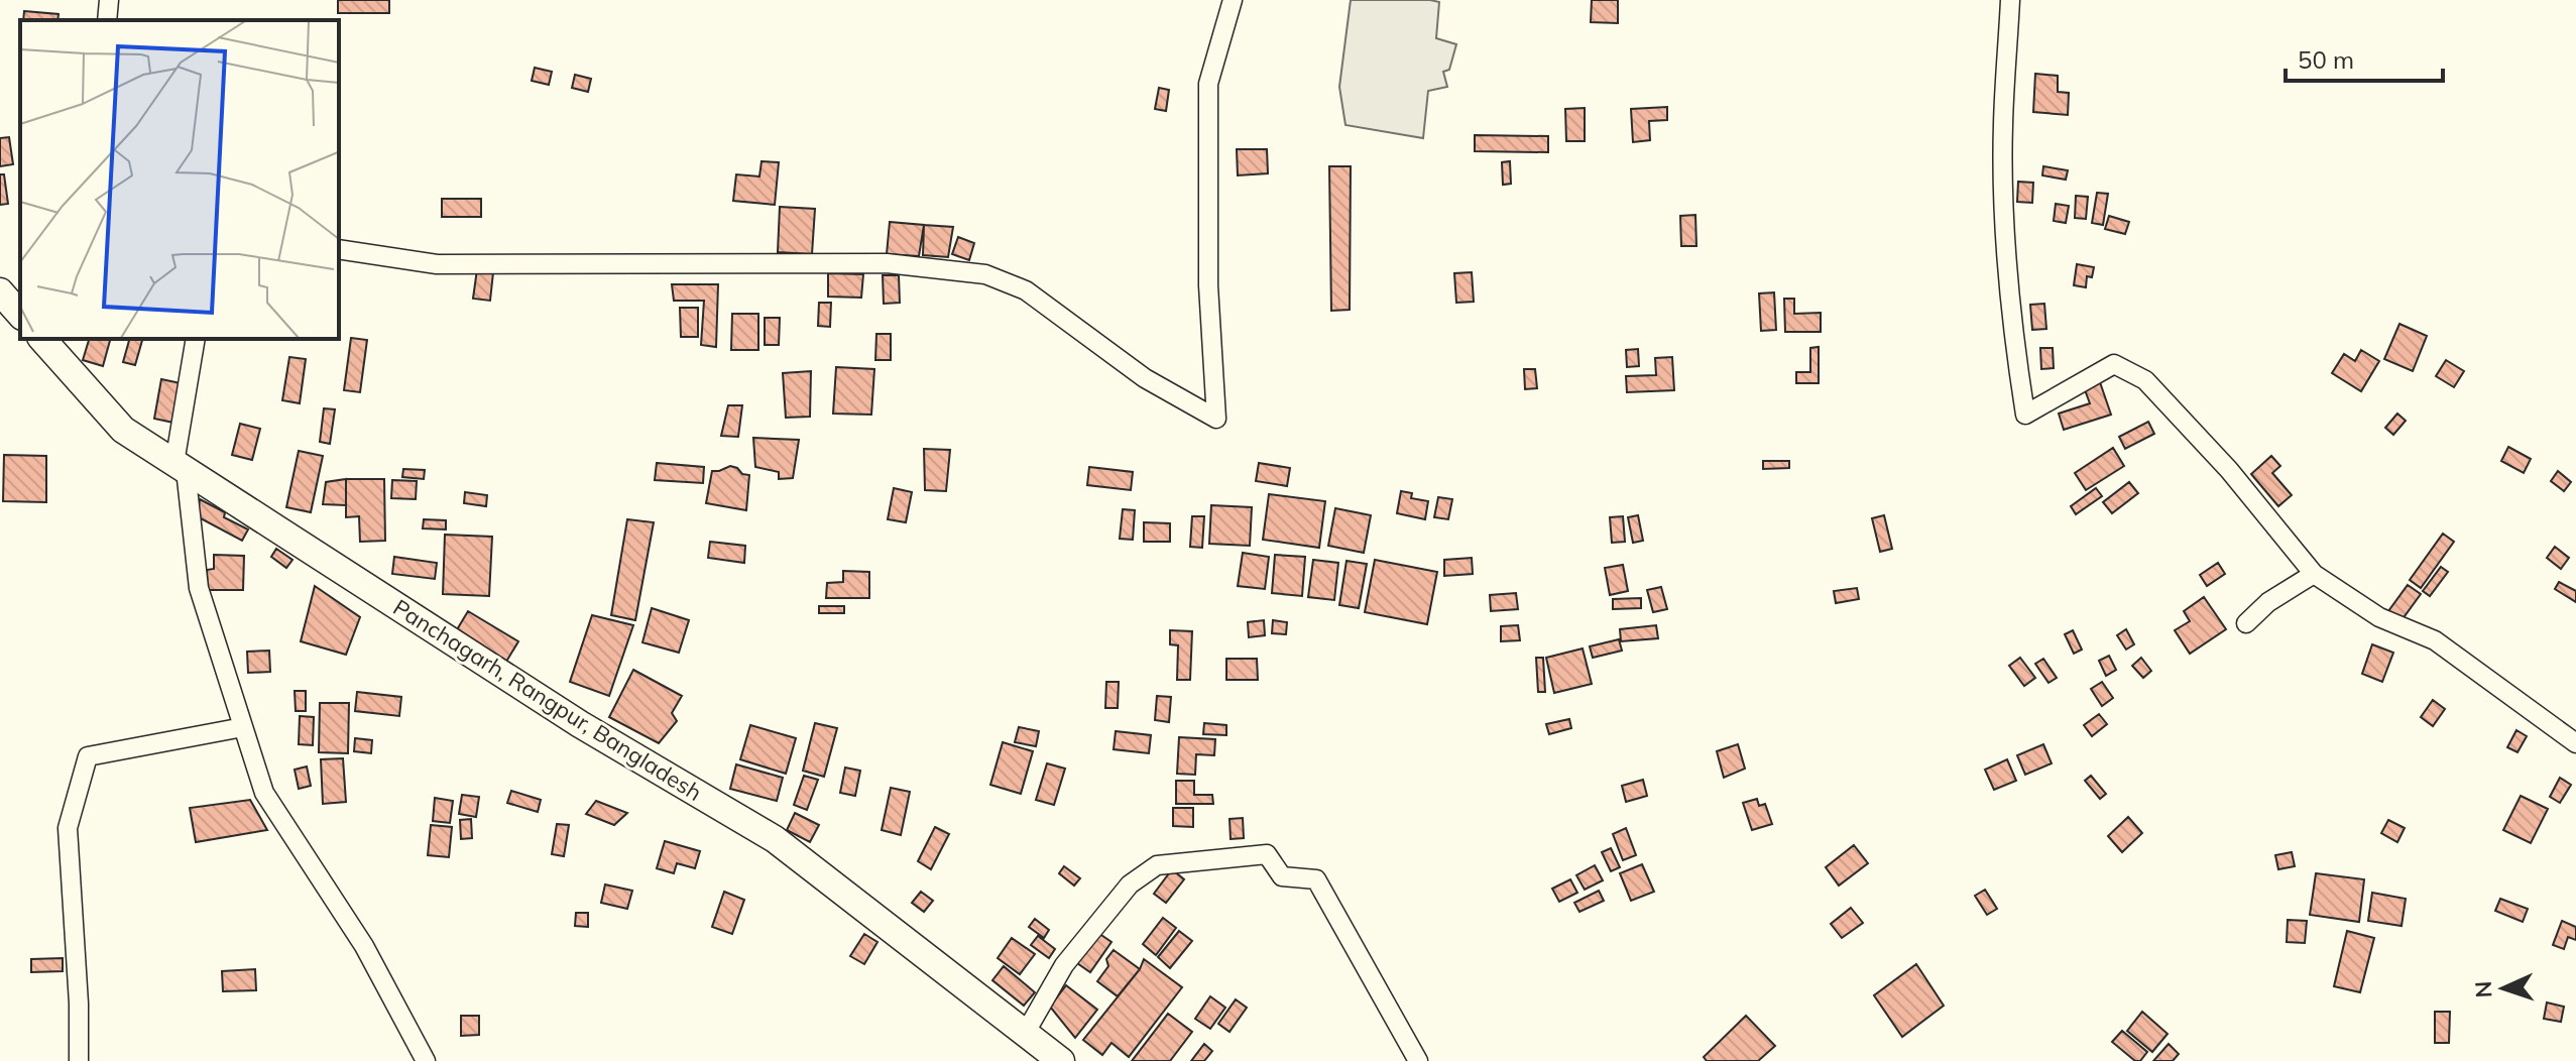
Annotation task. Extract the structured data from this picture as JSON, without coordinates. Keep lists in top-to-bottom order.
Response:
{
  "streets": {
    "street": ["Panchagarh, Rangpur, Bangladesh"]
  },
  "scale_bar": "50 m",
  "north": "left"
}
